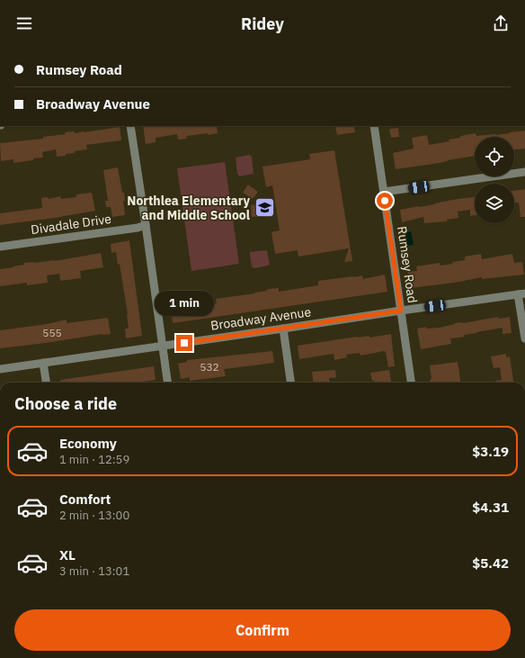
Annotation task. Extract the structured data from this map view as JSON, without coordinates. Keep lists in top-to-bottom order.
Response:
{
  "streets": {
    "street": ["Divadale Drive", "Rumsey Road", "Broadway Avenue"]
  },
  "crossings": [
    ["Rumsey Road", "Broadway Avenue"]
  ],
  "places": {
    "school or university": ["Northlea Elementary and Middle School"]
  },
  "house_numbers": ["555", "532"],
  "page": {
    "header": "Ridey",
    "banner": ["Rumsey Road", "Broadway Avenue"],
    "bubble": "1 min",
    "heading": "Choose a ride",
    "list": [
      {
        "name": "Economy",
        "note": "1 min · 12:59",
        "value": "$3.19"
      },
      {
        "name": "Comfort",
        "note": "2 min · 13:00",
        "value": "$4.31"
      },
      {
        "name": "XL",
        "note": "3 min · 13:01",
        "value": "$5.42"
      }
    ],
    "buttons": "Confirm"
  }
}
